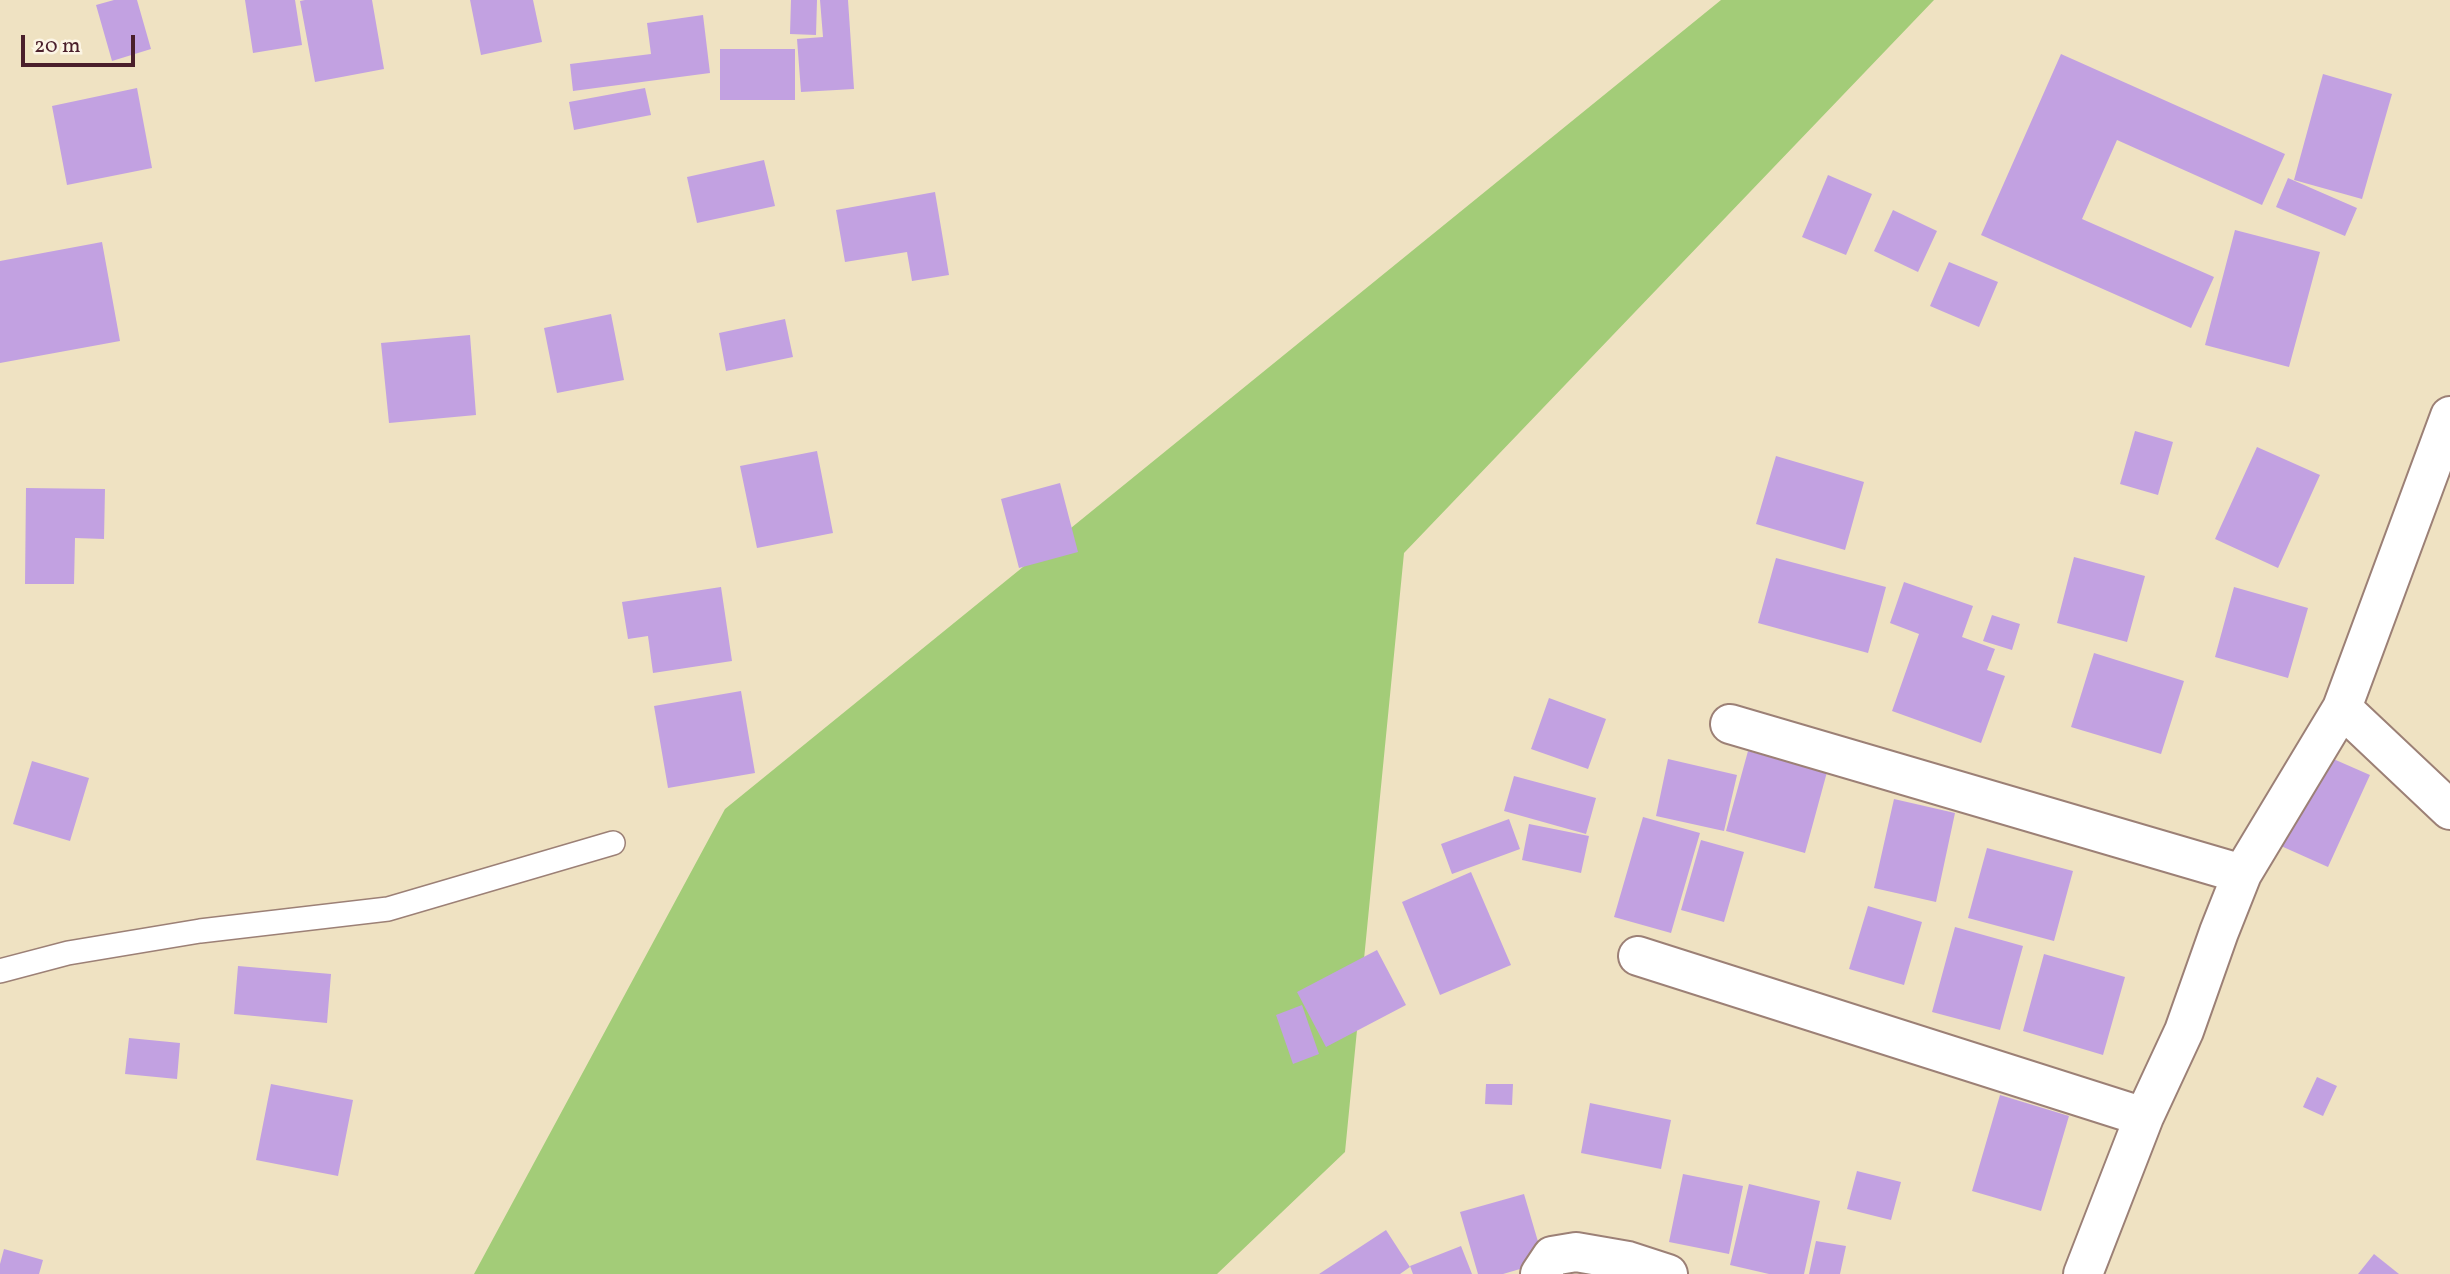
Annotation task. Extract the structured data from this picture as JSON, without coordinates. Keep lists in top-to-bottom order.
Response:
{
  "scale_bar": "20 m"
}
